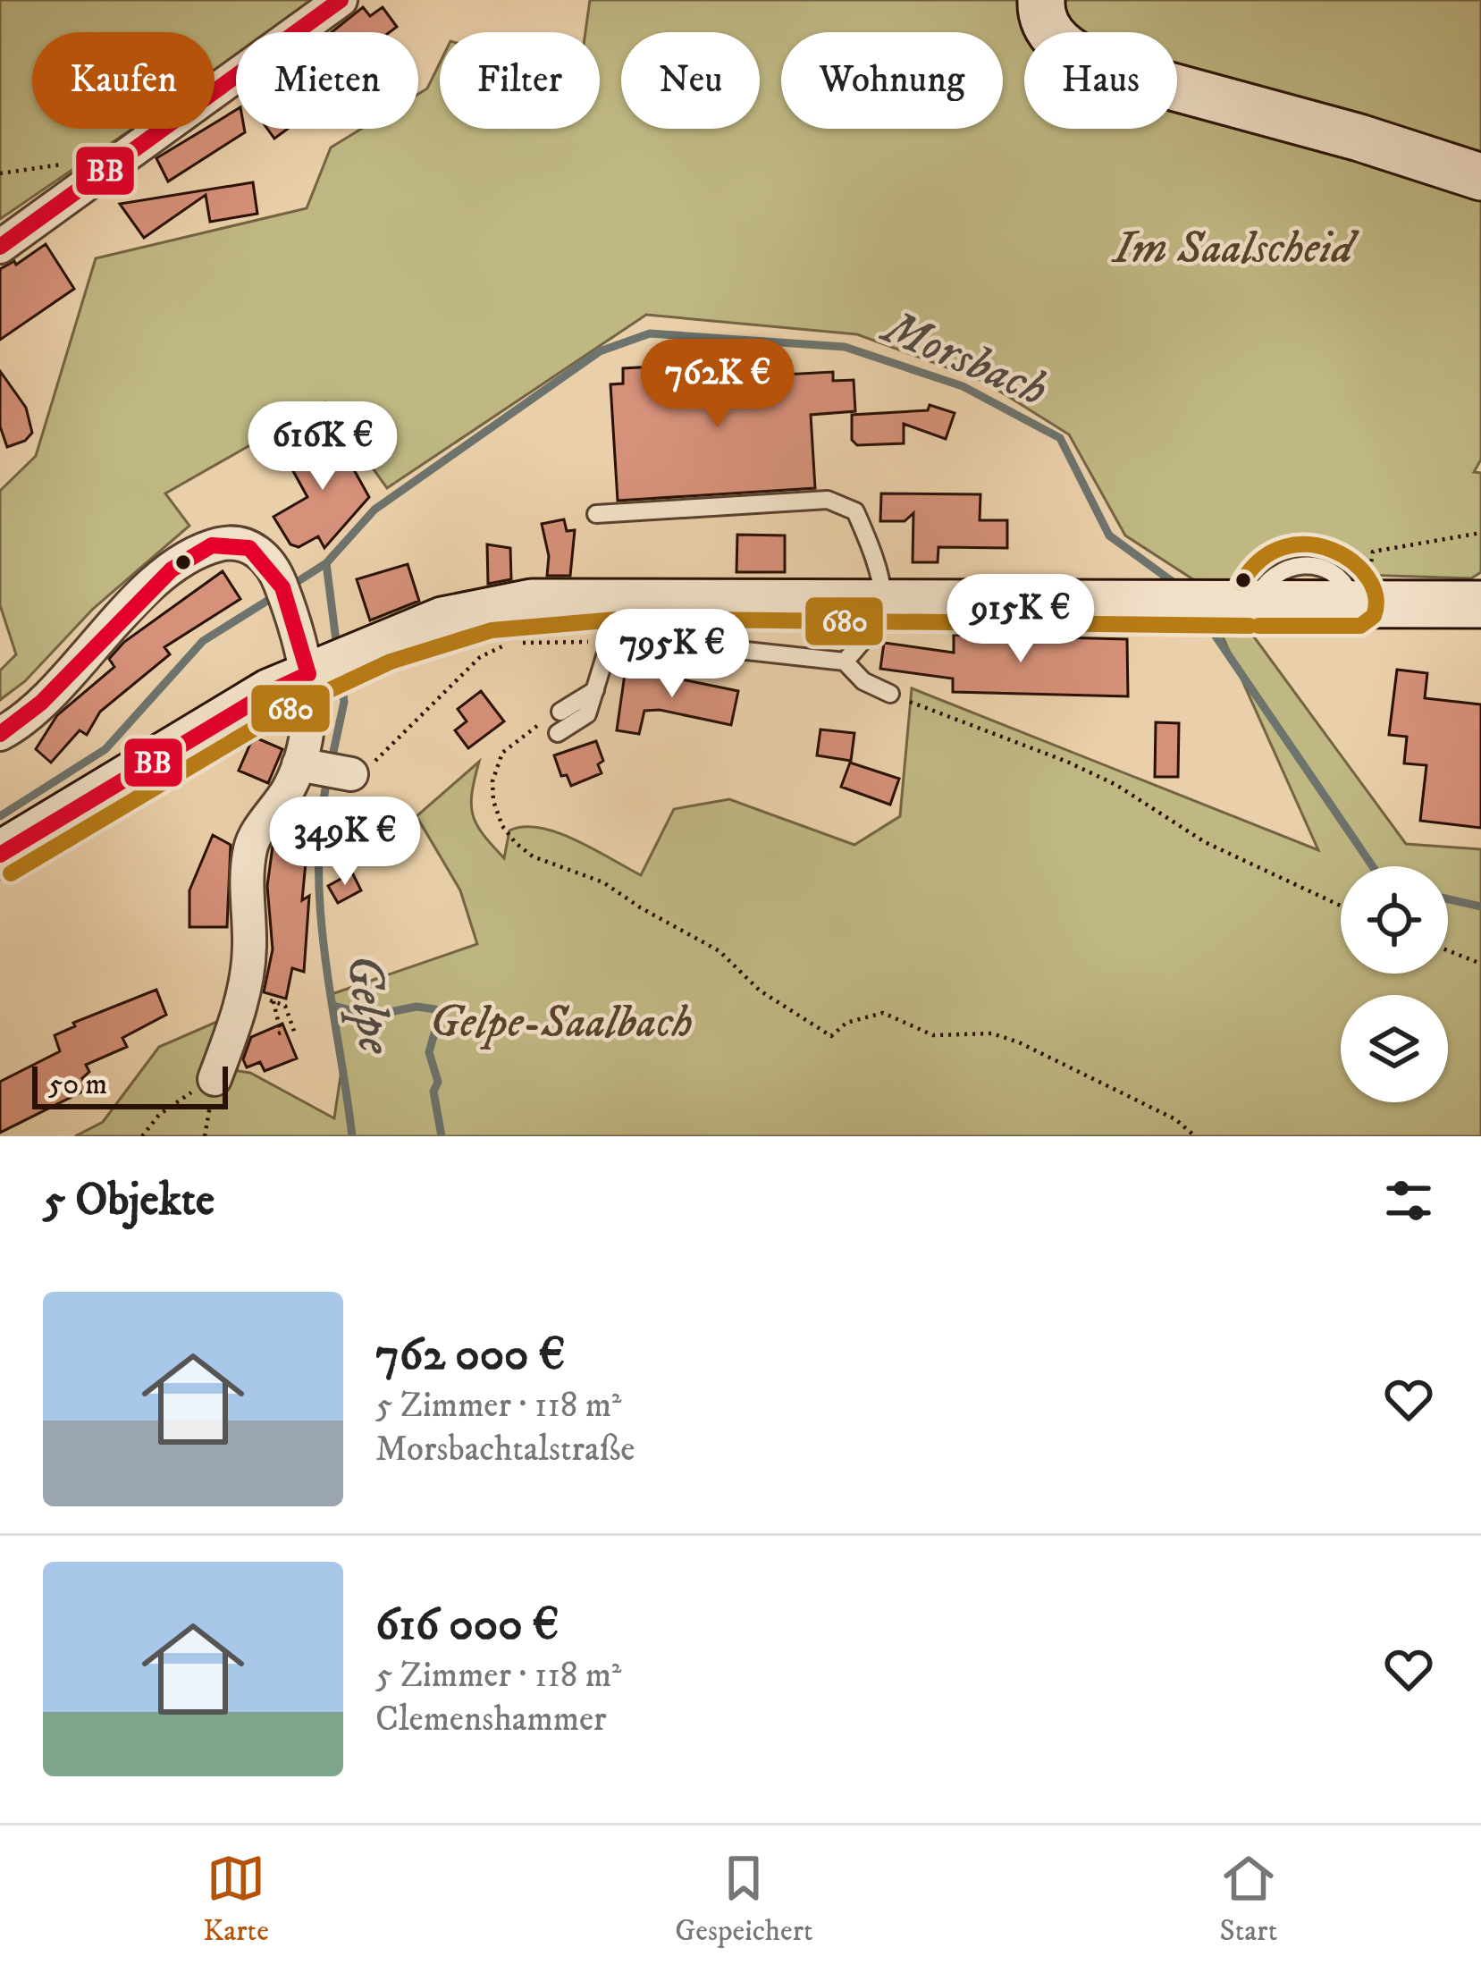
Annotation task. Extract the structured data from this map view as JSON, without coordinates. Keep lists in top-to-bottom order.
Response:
{
  "water": ["Morsbach", "Gelpe"],
  "parks": ["Im Saalscheid", "Gelpe-Saalbach"],
  "lines": ["transit line BB", "transit line 680"],
  "scale_bar": "50 m",
  "page": {
    "chip": [
      "Kaufen",
      "Mieten",
      "Filter",
      "Neu",
      "Wohnung",
      "Haus"
    ],
    "price": [
      "762K €",
      "616K €",
      "915K €",
      "795K €",
      "349K €"
    ],
    "scale": "50 m",
    "heading": "5 Objekte",
    "list": [
      {
        "name": "762 000 €",
        "note": "5 Zimmer · 118 m² · Morsbachtalstraße"
      },
      {
        "name": "616 000 €",
        "note": "5 Zimmer · 118 m² · Clemenshammer"
      }
    ],
    "tabs": ["Karte", "Gespeichert", "Start"]
  }
}
